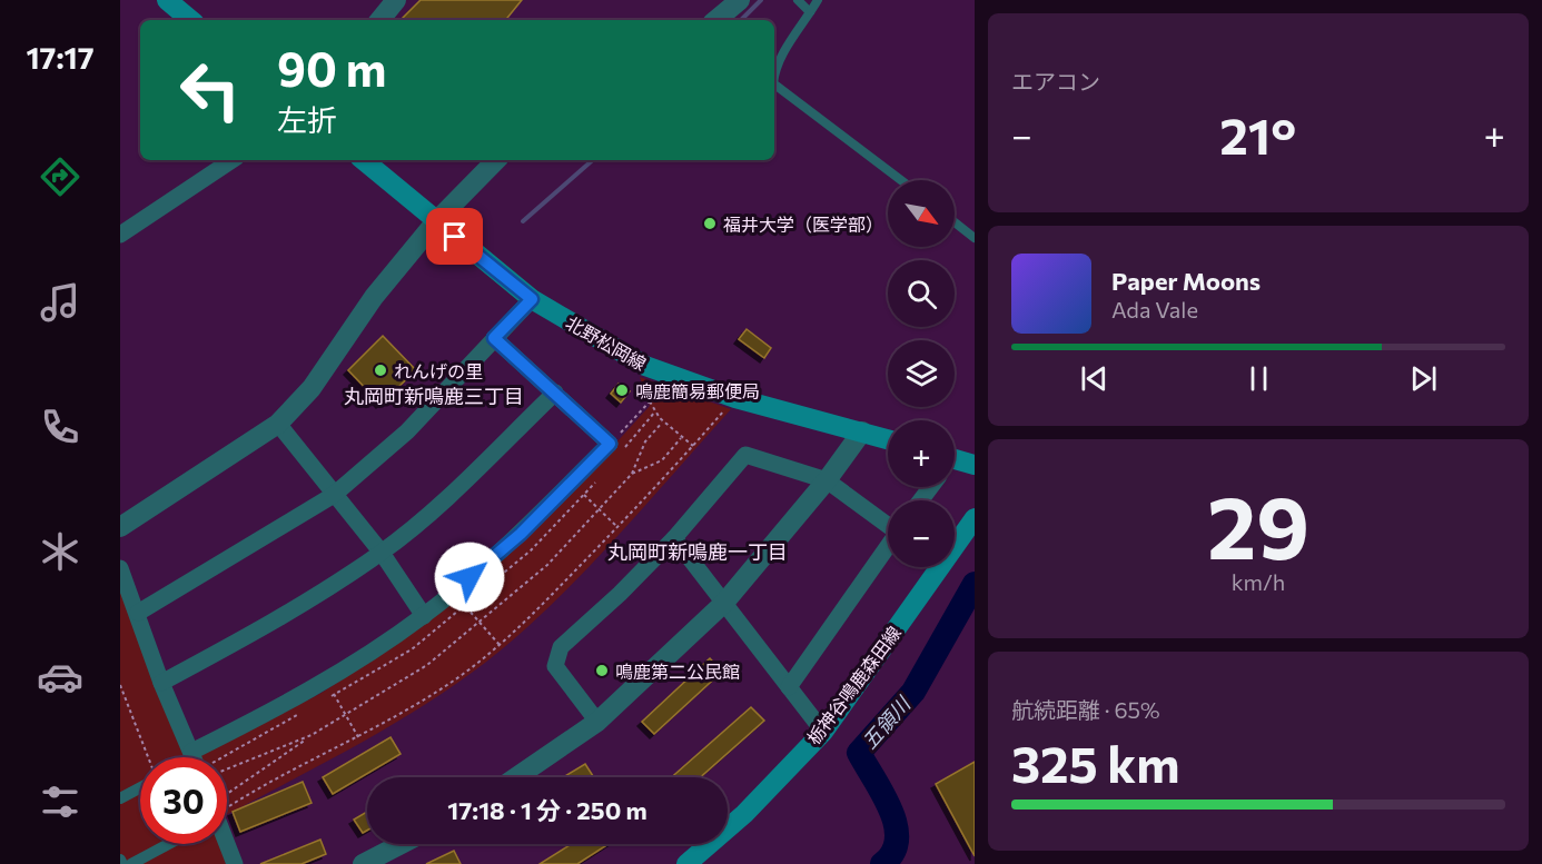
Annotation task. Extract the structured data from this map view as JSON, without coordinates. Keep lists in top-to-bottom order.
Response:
{
  "streets": {
    "main road": ["北野松岡線", "栃神谷鳴鹿森田線"]
  },
  "districts": ["丸岡町新鳴鹿三丁目", "丸岡町新鳴鹿一丁目"],
  "water": ["五領川"],
  "places": [
    "福井大学（医学部）",
    "れんげの里",
    "鳴鹿簡易郵便局",
    "鳴鹿第二公民館"
  ],
  "north": "bottom right",
  "page": {
    "tabs": "17:17",
    "tile": [
      "エアコン",
      ["29", "km/h"],
      ["航続距離 · 65%", "325 km"]
    ],
    "turn": ["90 m", "左折"],
    "heat": ["−", "21°", "+"],
    "map_buttons": ["+", "−"],
    "song": ["Paper Moons", "Ada Vale"],
    "limit": "30",
    "trip": "17:18 · 1 分 · 250 m"
  }
}
